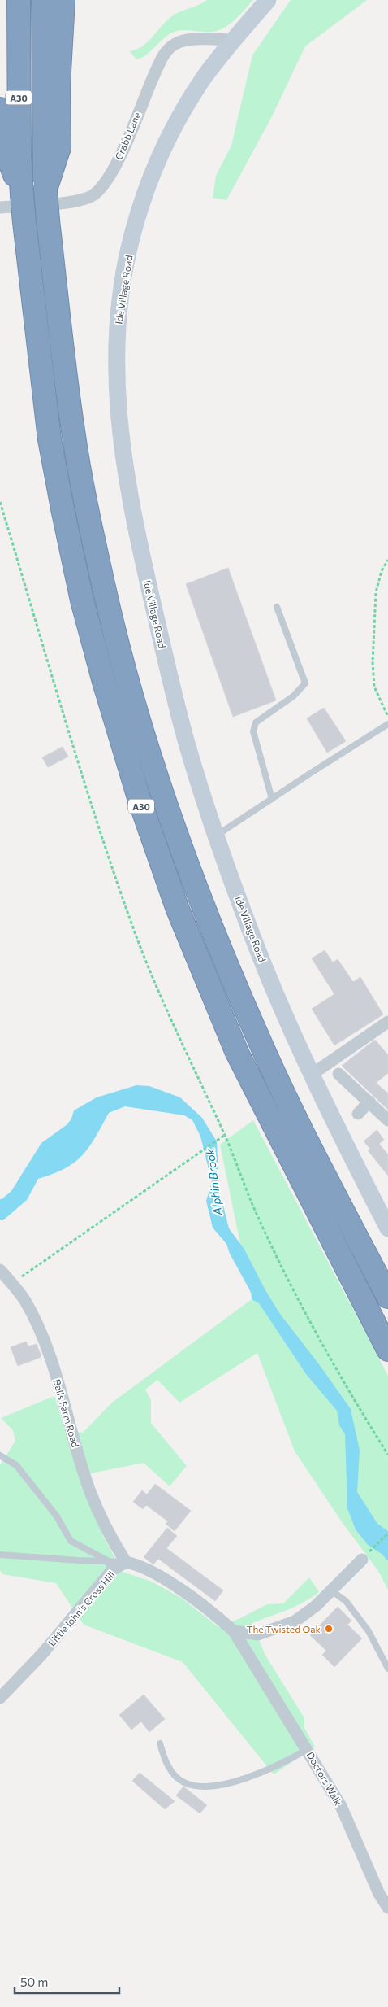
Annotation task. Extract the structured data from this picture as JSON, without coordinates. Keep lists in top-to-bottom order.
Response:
{
  "streets": {
    "highway": ["A30"],
    "street": [
      "Crabb Lane",
      "Ide Village Road",
      "Balls Farm Road",
      "Little John's Cross Hill",
      "Doctors Walk"
    ]
  },
  "crossings": [
    ["Crabb Lane", "Ide Village Road"],
    ["Balls Farm Road", "Little John's Cross Hill"]
  ],
  "water": ["Alphin Brook"],
  "places": ["The Twisted Oak"],
  "scale_bar": "50 m"
}
